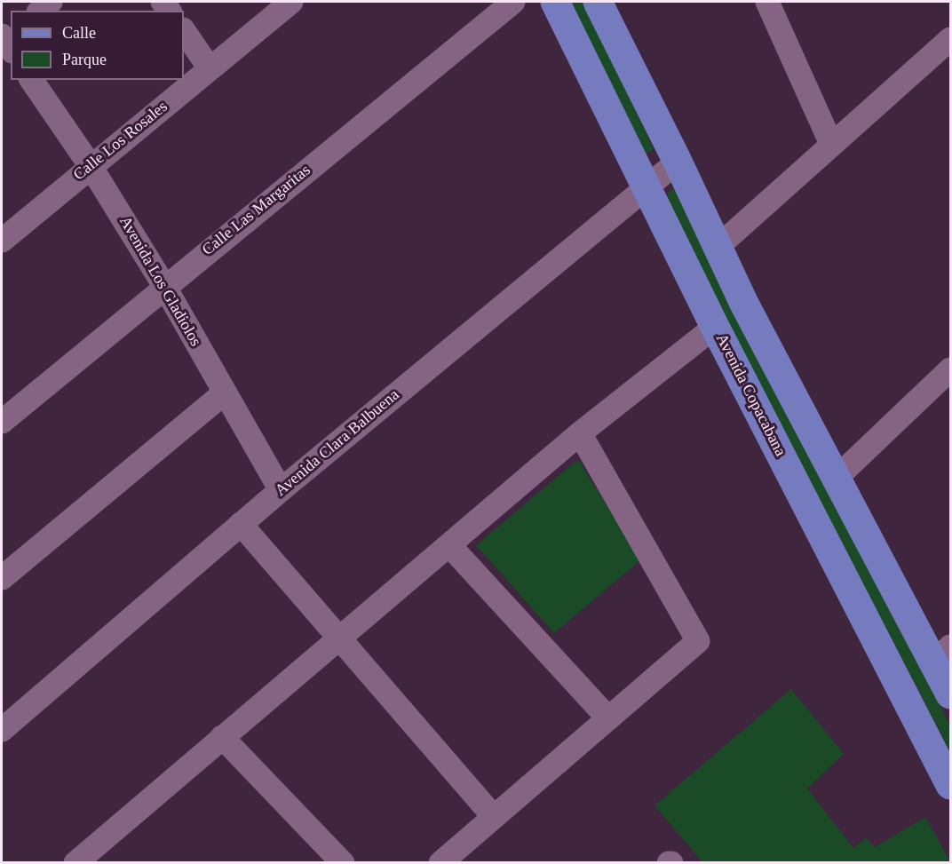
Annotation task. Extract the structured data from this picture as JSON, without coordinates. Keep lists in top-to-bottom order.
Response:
{
  "streets": {
    "main road": ["Avenida Copacabana"],
    "street": [
      "Calle Los Rosales",
      "Calle Las Margaritas",
      "Avenida Los Gladiolos",
      "Avenida Clara Balbuena"
    ]
  },
  "crossings": [
    ["Calle Los Rosales", "Avenida Los Gladiolos"],
    ["Calle Las Margaritas", "Avenida Los Gladiolos"],
    ["Avenida Los Gladiolos", "Avenida Clara Balbuena"],
    ["Avenida Copacabana", "Avenida Clara Balbuena"]
  ],
  "legend": ["Calle", "Parque"]
}
